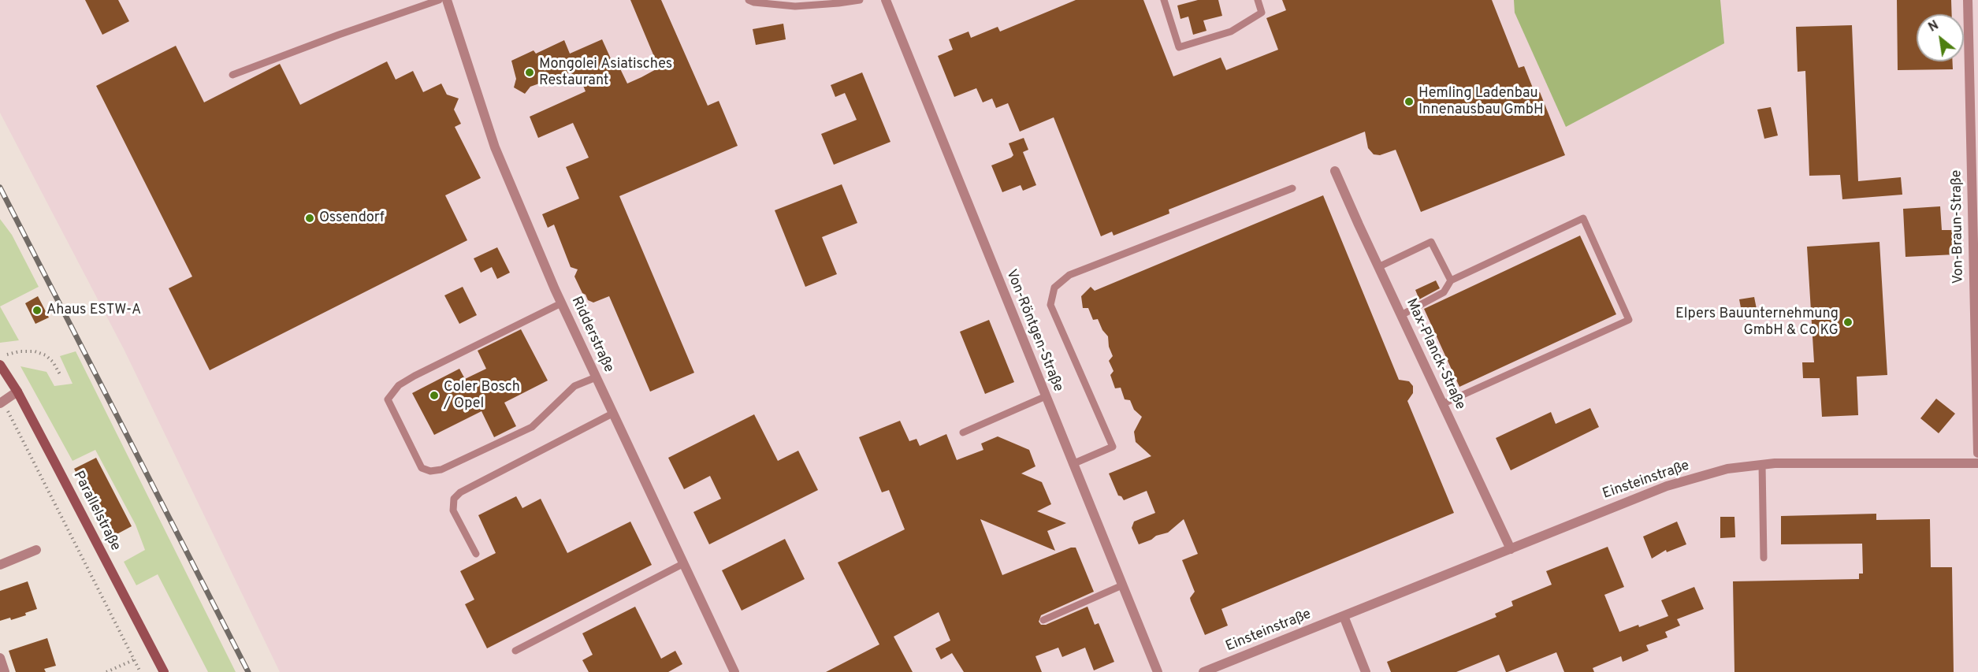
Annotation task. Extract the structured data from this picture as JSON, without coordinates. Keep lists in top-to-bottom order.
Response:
{
  "streets": {
    "main road": ["Parallelstraße"],
    "street": [
      "Von-Braun-Straße",
      "Von-Röntgen-Straße",
      "Ridderstraße",
      "Max-Planck-Straße",
      "Einsteinstraße"
    ]
  },
  "crossings": [
    ["Max-Planck-Straße", "Einsteinstraße"]
  ],
  "places": [
    "Mongolei Asiatisches Restaurant",
    "Hemling Ladenbau Innenausbau GmbH",
    "Ossendorf",
    "Ahaus ESTW-A",
    "Elpers Bauunternehmung GmbH & Co KG",
    "Coler Bosch / Opel"
  ],
  "north": "top left"
}
